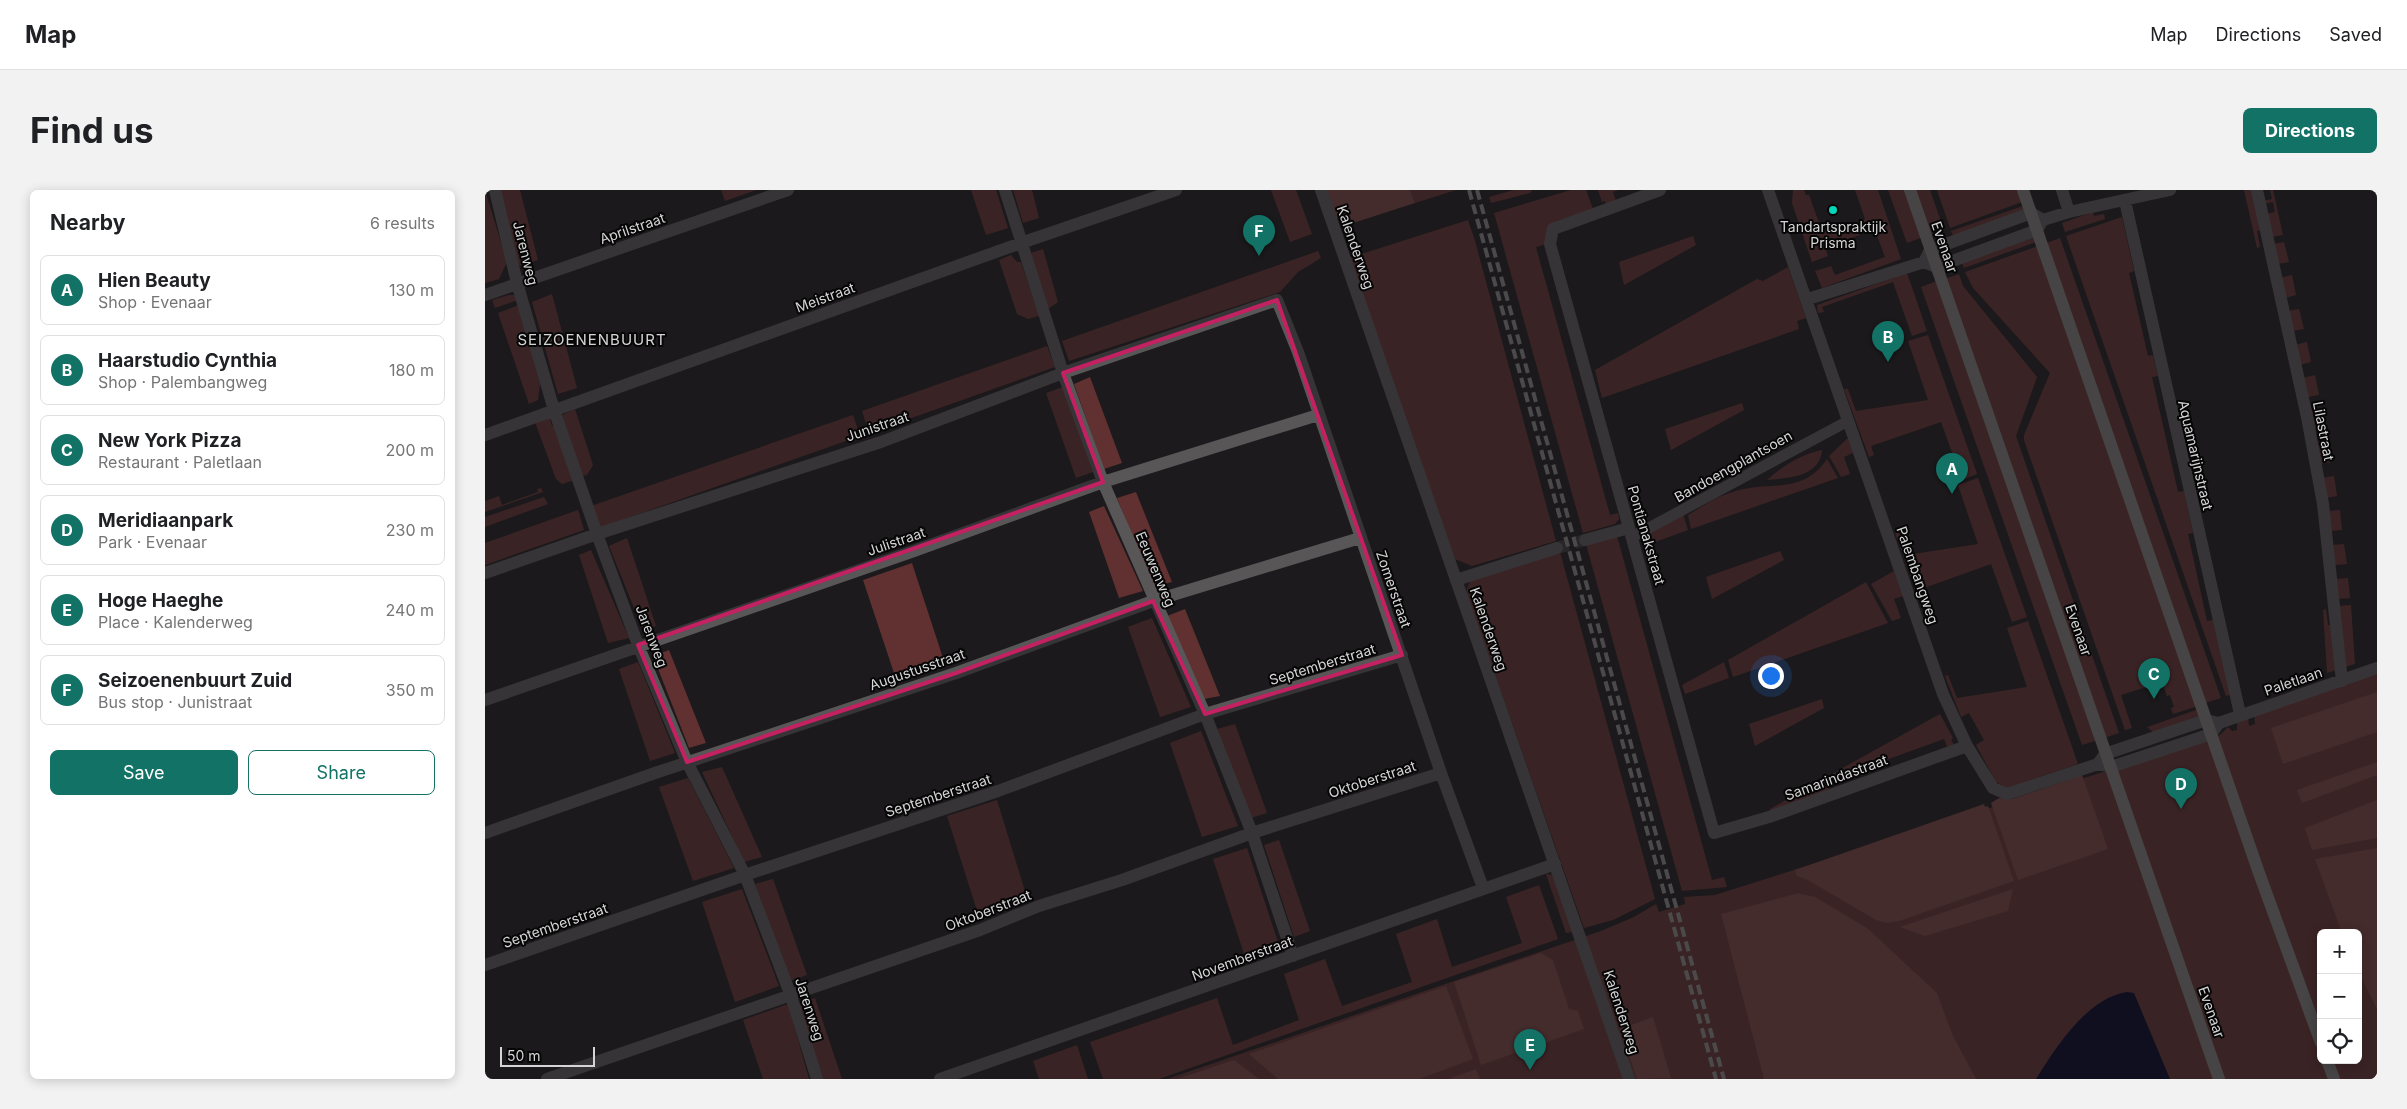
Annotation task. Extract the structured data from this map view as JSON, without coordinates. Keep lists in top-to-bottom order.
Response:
{
  "streets": {
    "main road": ["Evenaar"],
    "street": [
      "Aprilstraat",
      "Kalenderweg",
      "Jarenweg",
      "Meistraat",
      "Junistraat",
      "Lilastraat",
      "Aquamarijnstraat",
      "Bandoengplantsoen",
      "Pontianakstraat",
      "Julistraat",
      "Eeuwenweg",
      "Palembangweg",
      "Zomerstraat",
      "Septemberstraat",
      "Augustusstraat",
      "Paletlaan",
      "Samarindastraat",
      "Oktoberstraat",
      "Novemberstraat"
    ]
  },
  "crossings": [
    ["Aprilstraat", "Jarenweg"],
    ["Kalenderweg", "Novemberstraat"],
    ["Evenaar", "Palembangweg"],
    ["Evenaar", "Paletlaan"],
    ["Jarenweg", "Meistraat"],
    ["Jarenweg", "Junistraat"],
    ["Jarenweg", "Julistraat"],
    ["Jarenweg", "Septemberstraat"],
    ["Jarenweg", "Augustusstraat"],
    ["Jarenweg", "Oktoberstraat"],
    ["Meistraat", "Eeuwenweg"],
    ["Junistraat", "Eeuwenweg"],
    ["Junistraat", "Zomerstraat"],
    ["Lilastraat", "Paletlaan"],
    ["Aquamarijnstraat", "Paletlaan"],
    ["Bandoengplantsoen", "Pontianakstraat"],
    ["Bandoengplantsoen", "Palembangweg"],
    ["Pontianakstraat", "Samarindastraat"],
    ["Julistraat", "Eeuwenweg"],
    ["Julistraat", "Zomerstraat"],
    ["Eeuwenweg", "Septemberstraat"],
    ["Eeuwenweg", "Augustusstraat"],
    ["Eeuwenweg", "Oktoberstraat"],
    ["Eeuwenweg", "Novemberstraat"],
    ["Palembangweg", "Paletlaan"],
    ["Palembangweg", "Samarindastraat"],
    ["Zomerstraat", "Septemberstraat"],
    ["Zomerstraat", "Augustusstraat"],
    ["Zomerstraat", "Oktoberstraat"],
    ["Zomerstraat", "Novemberstraat"]
  ],
  "districts": ["SEIZOENENBUURT"],
  "places": ["Tandartspraktijk Prisma"],
  "scale_bar": "50 m",
  "page": {
    "header": "Map",
    "nav": ["Map", "Directions", "Saved"],
    "buttons": [
      "Directions",
      ["Save", "Share"]
    ],
    "title": "Find us",
    "heading": ["Nearby", "6 results"],
    "pins": [
      "F",
      "B",
      "A",
      "C",
      "D",
      "E"
    ],
    "list": [
      {
        "mark": "A",
        "name": "Hien Beauty",
        "note": "Shop · Evenaar",
        "value": "130 m"
      },
      {
        "mark": "B",
        "name": "Haarstudio Cynthia",
        "note": "Shop · Palembangweg",
        "value": "180 m"
      },
      {
        "mark": "C",
        "name": "New York Pizza",
        "note": "Restaurant · Paletlaan",
        "value": "200 m"
      },
      {
        "mark": "D",
        "name": "Meridiaanpark",
        "note": "Park · Evenaar",
        "value": "230 m"
      },
      {
        "mark": "E",
        "name": "Hoge Haeghe",
        "note": "Place · Kalenderweg",
        "value": "240 m"
      },
      {
        "mark": "F",
        "name": "Seizoenenbuurt Zuid",
        "note": "Bus stop · Junistraat",
        "value": "350 m"
      }
    ],
    "map_buttons": ["+", "−"],
    "scale": "50 m"
  }
}
